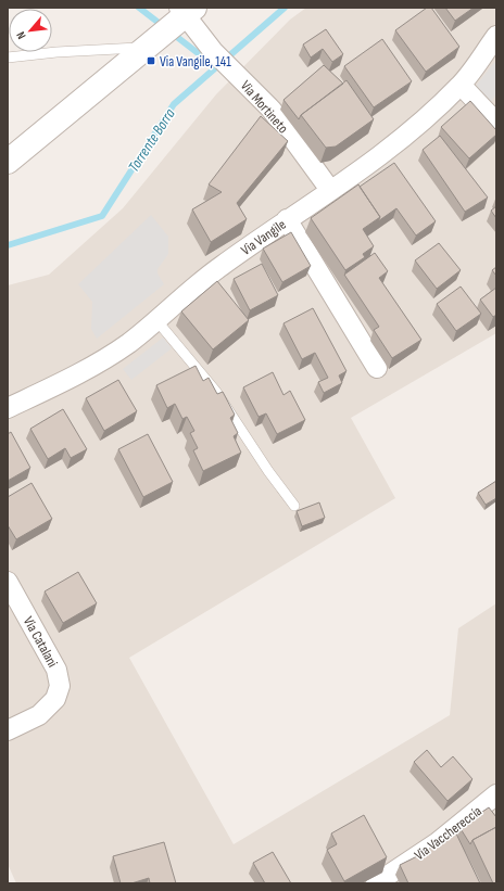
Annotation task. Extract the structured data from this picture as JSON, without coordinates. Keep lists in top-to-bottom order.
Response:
{
  "streets": {
    "street": [
      "Via Mortineto",
      "Via Vangile",
      "Via Catalani",
      "Via Vacchereccia"
    ]
  },
  "crossings": [
    ["Via Mortineto", "Via Vangile"]
  ],
  "water": ["Torrente Borra"],
  "places": {
    "transit": ["Via Vangile, 141"]
  },
  "north": "bottom left"
}
